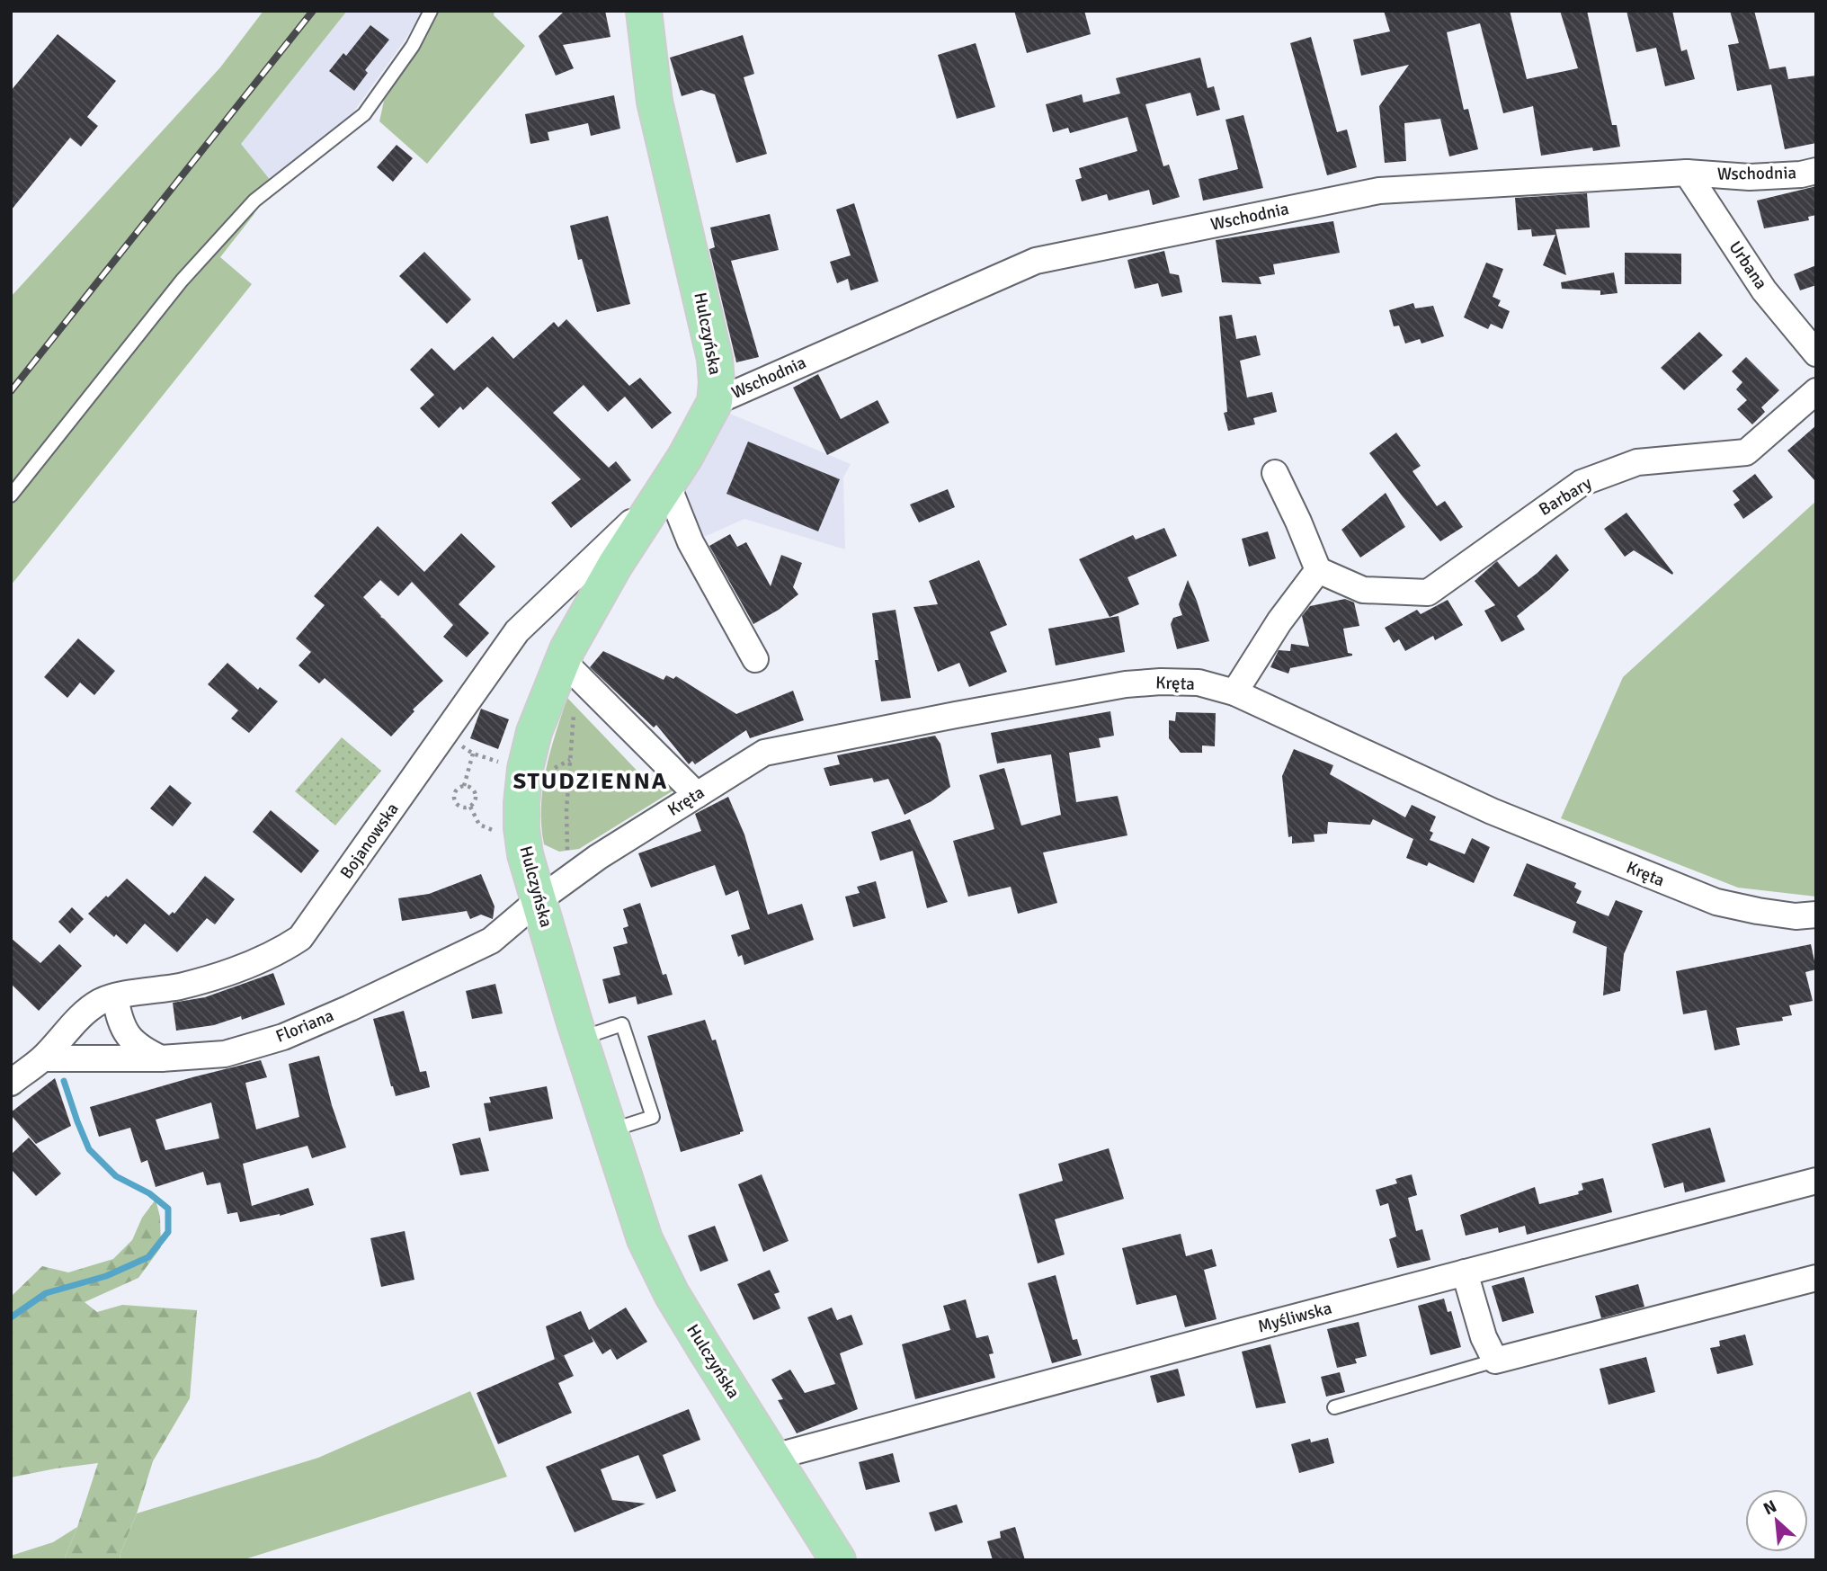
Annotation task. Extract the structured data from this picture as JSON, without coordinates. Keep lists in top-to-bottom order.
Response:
{
  "streets": {
    "main road": ["Hulczyńska"],
    "street": [
      "Wschodnia",
      "Urbana",
      "Barbary",
      "Kręta",
      "Bojanowska",
      "Floriana",
      "Myśliwska"
    ]
  },
  "crossings": [
    ["Wschodnia", "Urbana"],
    ["Wschodnia", "Hulczyńska"],
    ["Hulczyńska", "Kręta"],
    ["Hulczyńska", "Bojanowska"],
    ["Hulczyńska", "Floriana"],
    ["Hulczyńska", "Myśliwska"],
    ["Kręta", "Floriana"],
    ["Bojanowska", "Floriana"]
  ],
  "districts": ["STUDZIENNA"],
  "north": "top left"
}
